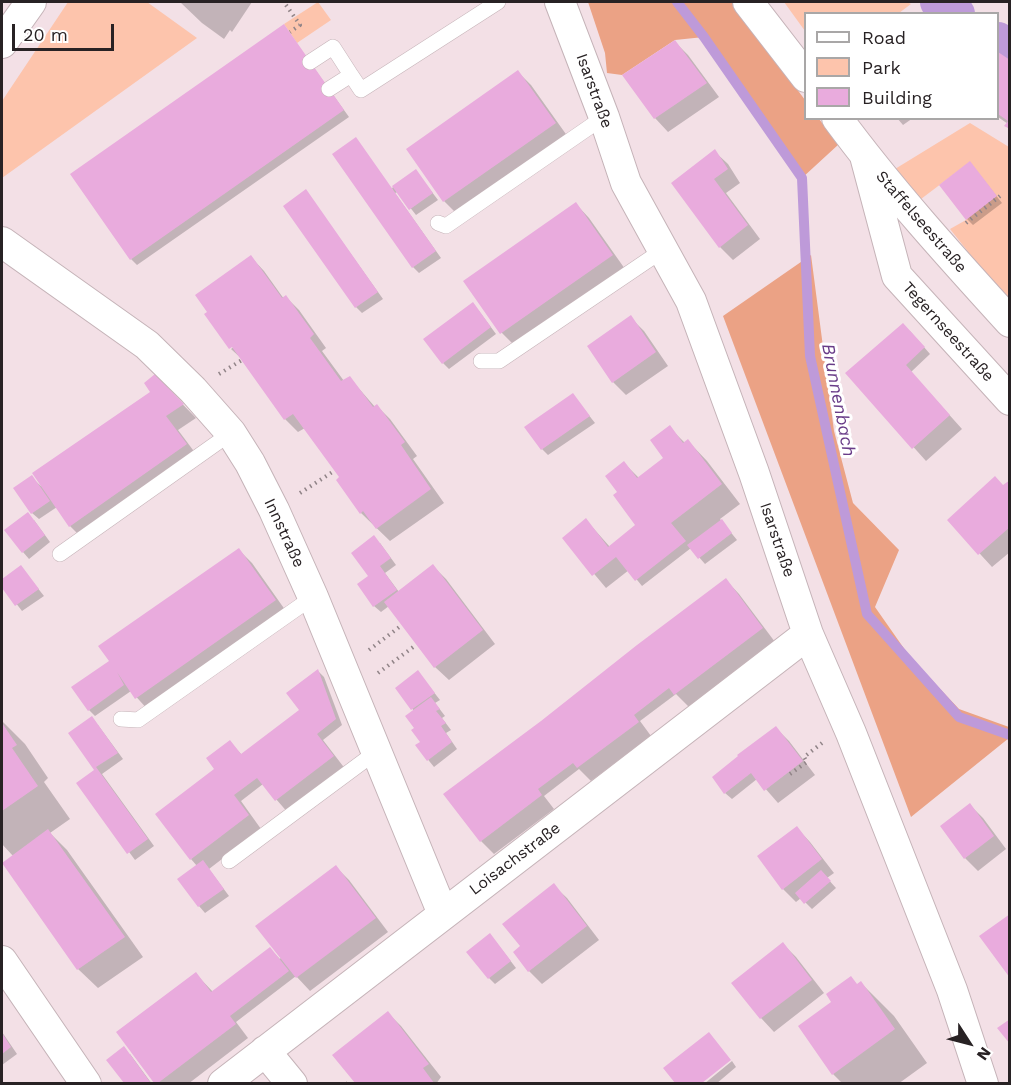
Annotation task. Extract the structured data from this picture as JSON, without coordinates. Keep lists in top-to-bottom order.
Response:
{
  "streets": {
    "street": [
      "Isarstraße",
      "Staffelseestraße",
      "Tegernseestraße",
      "Innstraße",
      "Loisachstraße"
    ]
  },
  "crossings": [
    ["Isarstraße", "Loisachstraße"],
    ["Staffelseestraße", "Tegernseestraße"],
    ["Innstraße", "Loisachstraße"]
  ],
  "water": ["Brunnenbach"],
  "legend": ["Road", "Park", "Building"],
  "scale_bar": "20 m",
  "north": "bottom right"
}
